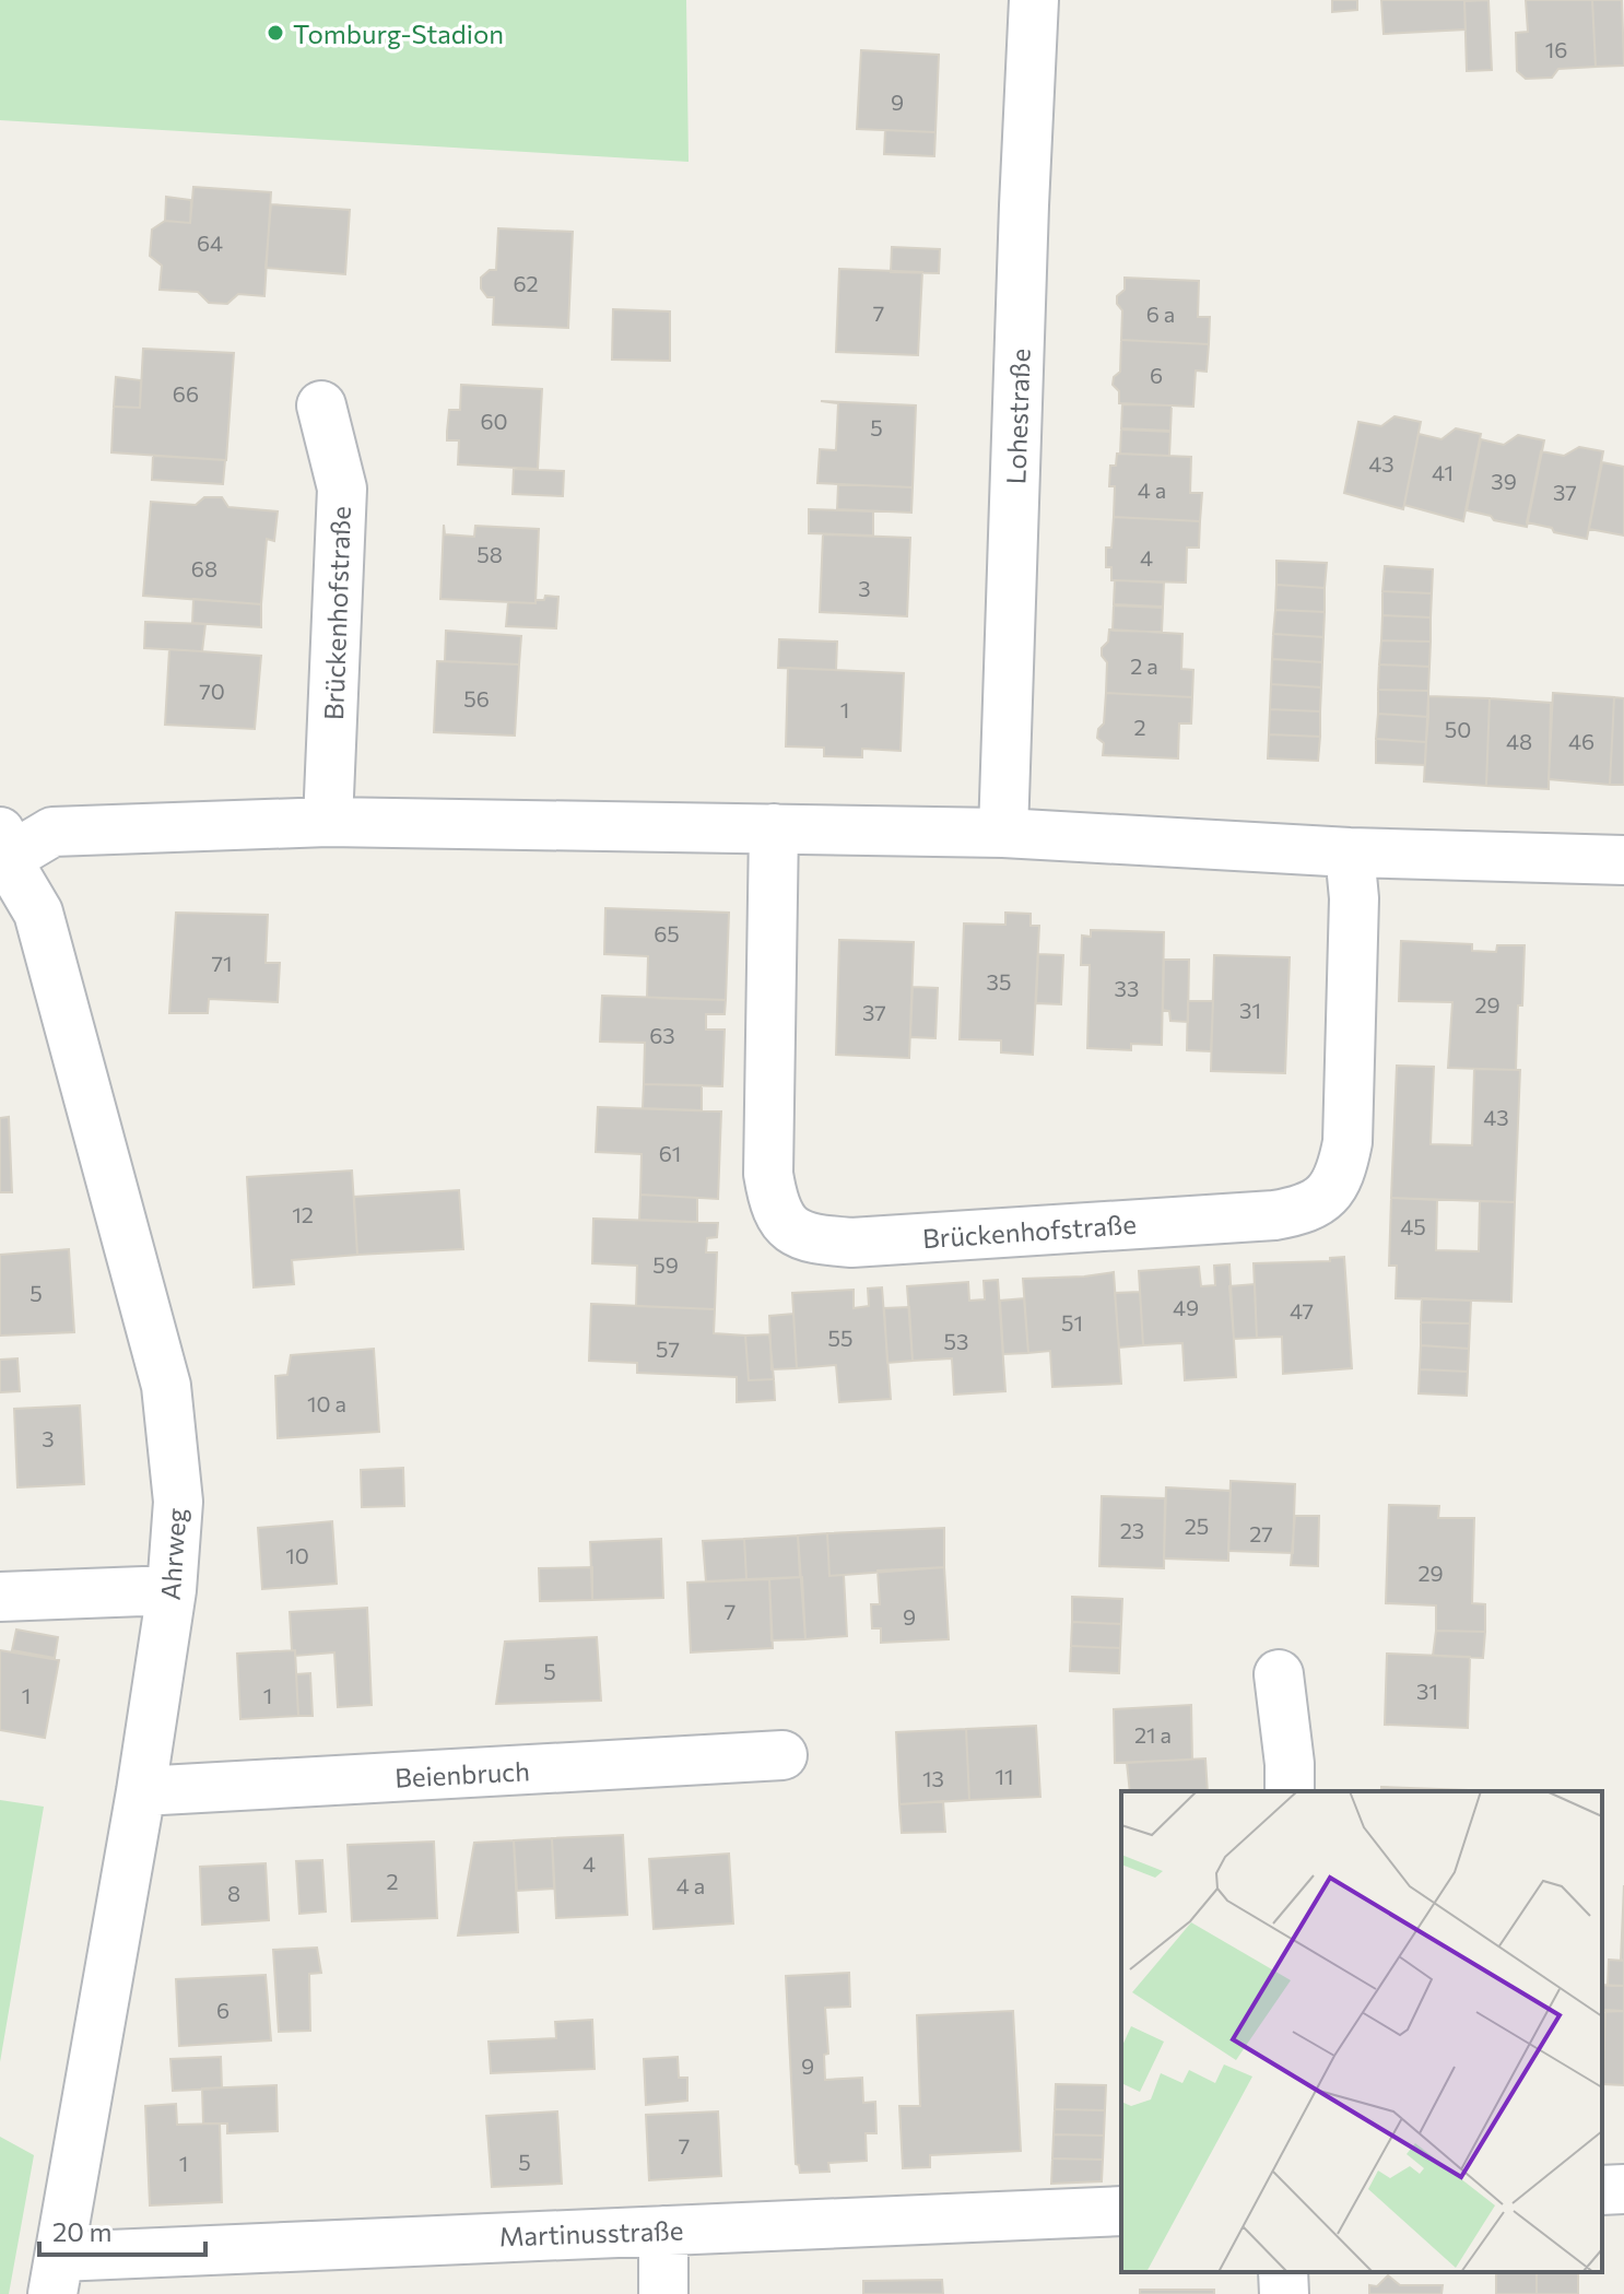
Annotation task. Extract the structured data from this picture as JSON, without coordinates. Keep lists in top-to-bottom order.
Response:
{
  "streets": {
    "street": [
      "Lohestraße",
      "Brückenhofstraße",
      "Ahrweg",
      "Beienbruch",
      "Martinusstraße"
    ]
  },
  "crossings": [
    ["Ahrweg", "Beienbruch"],
    ["Ahrweg", "Martinusstraße"]
  ],
  "places": ["Tomburg-Stadion"],
  "house_numbers": [
    "16",
    "9",
    "64",
    "62",
    "7",
    "6 a",
    "6",
    "66",
    "60",
    "5",
    "43",
    "41",
    "39",
    "4 a",
    "37",
    "58",
    "4",
    "68",
    "3",
    "2 a",
    "70",
    "56",
    "1",
    "2",
    "50",
    "48",
    "46",
    "65",
    "71",
    "35",
    "33",
    "29",
    "31",
    "37",
    "63",
    "43",
    "61",
    "12",
    "45",
    "59",
    "5",
    "49",
    "47",
    "51",
    "55",
    "53",
    "57",
    "10 a",
    "3",
    "25",
    "23",
    "27",
    "10",
    "29",
    "7",
    "9",
    "5",
    "31",
    "1",
    "1",
    "21 a",
    "11",
    "13",
    "4",
    "2",
    "4 a",
    "8",
    "6",
    "9",
    "7",
    "5",
    "1"
  ],
  "scale_bar": "20 m"
}
